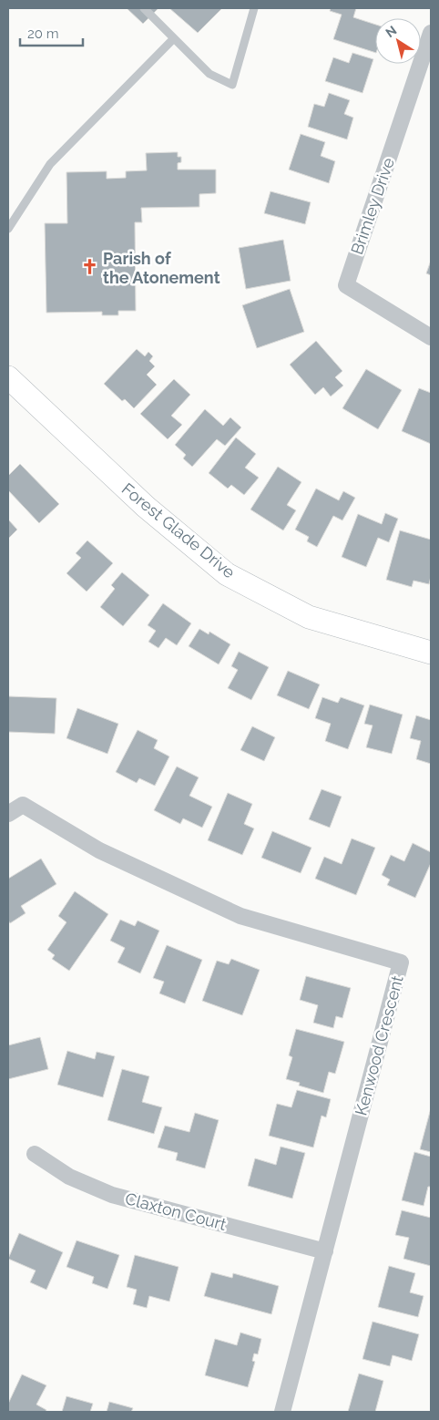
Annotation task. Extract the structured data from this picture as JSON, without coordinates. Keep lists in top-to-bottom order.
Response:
{
  "streets": {
    "street": [
      "Brimley Drive",
      "Forest Glade Drive",
      "Kenwood Crescent",
      "Claxton Court"
    ]
  },
  "crossings": [
    ["Kenwood Crescent", "Claxton Court"]
  ],
  "places": {
    "church": ["Parish of the Atonement"]
  },
  "scale_bar": "20 m",
  "north": "top left"
}
